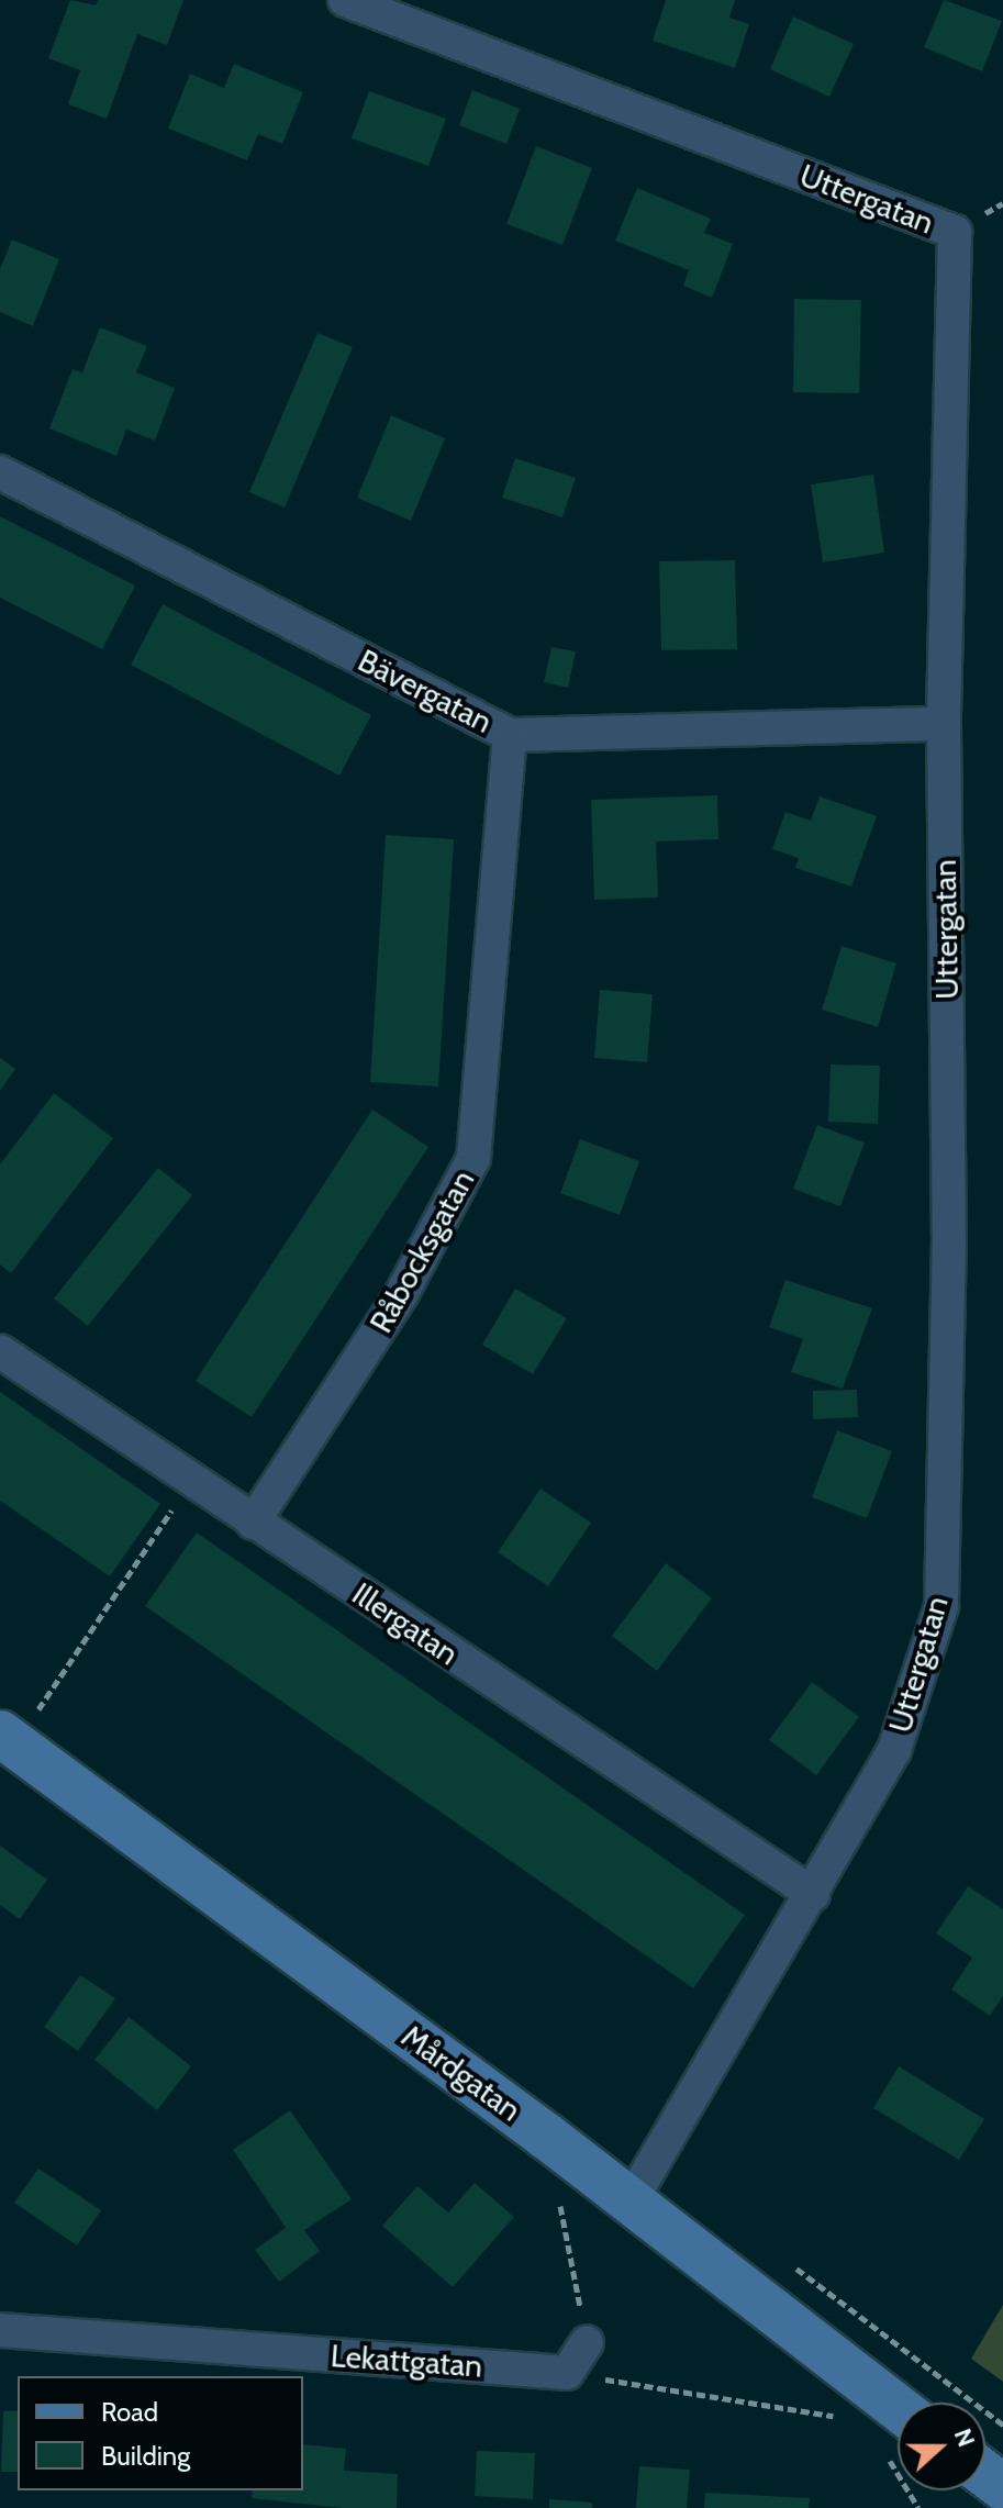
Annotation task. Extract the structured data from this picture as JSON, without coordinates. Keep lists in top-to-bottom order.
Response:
{
  "streets": {
    "street": [
      "Uttergatan",
      "Bävergatan",
      "Råbocksgatan",
      "Illergatan",
      "Mårdgatan",
      "Lekattgatan"
    ]
  },
  "crossings": [
    ["Uttergatan", "Bävergatan"],
    ["Uttergatan", "Illergatan"],
    ["Uttergatan", "Mårdgatan"],
    ["Bävergatan", "Råbocksgatan"],
    ["Råbocksgatan", "Illergatan"]
  ],
  "legend": ["Road", "Building"],
  "north": "right"
}
